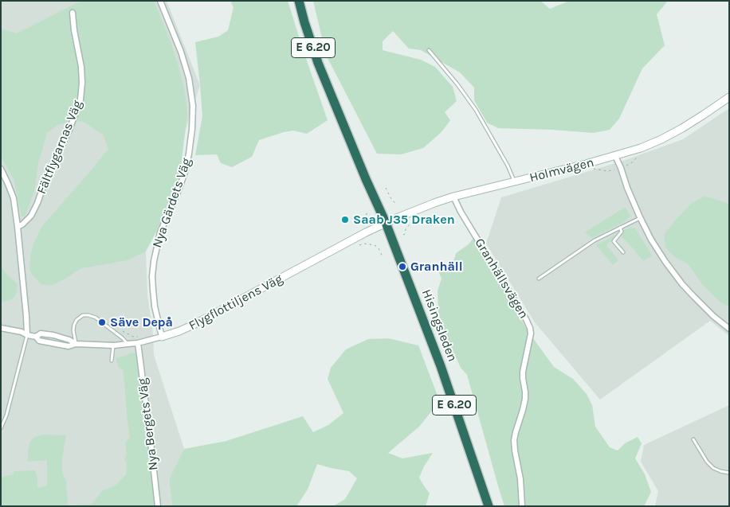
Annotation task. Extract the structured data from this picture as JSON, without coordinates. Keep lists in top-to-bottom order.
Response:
{
  "streets": {
    "highway": ["E 6.20", "Hisingsleden"],
    "street": [
      "Fältflygarnas Väg",
      "Holmvägen",
      "Nya Gärdets Väg",
      "Granhällsvägen",
      "Flygflottiljens Väg",
      "Nya Bergets Väg"
    ]
  },
  "crossings": [
    ["Holmvägen", "Granhällsvägen"],
    ["Holmvägen", "Flygflottiljens Väg"],
    ["Holmvägen", "Hisingsleden"],
    ["Nya Gärdets Väg", "Flygflottiljens Väg"],
    ["Flygflottiljens Väg", "Hisingsleden"],
    ["Flygflottiljens Väg", "Nya Bergets Väg"]
  ],
  "places": ["Saab J35 Draken", "Granhäll", "Säve Depå"]
}
